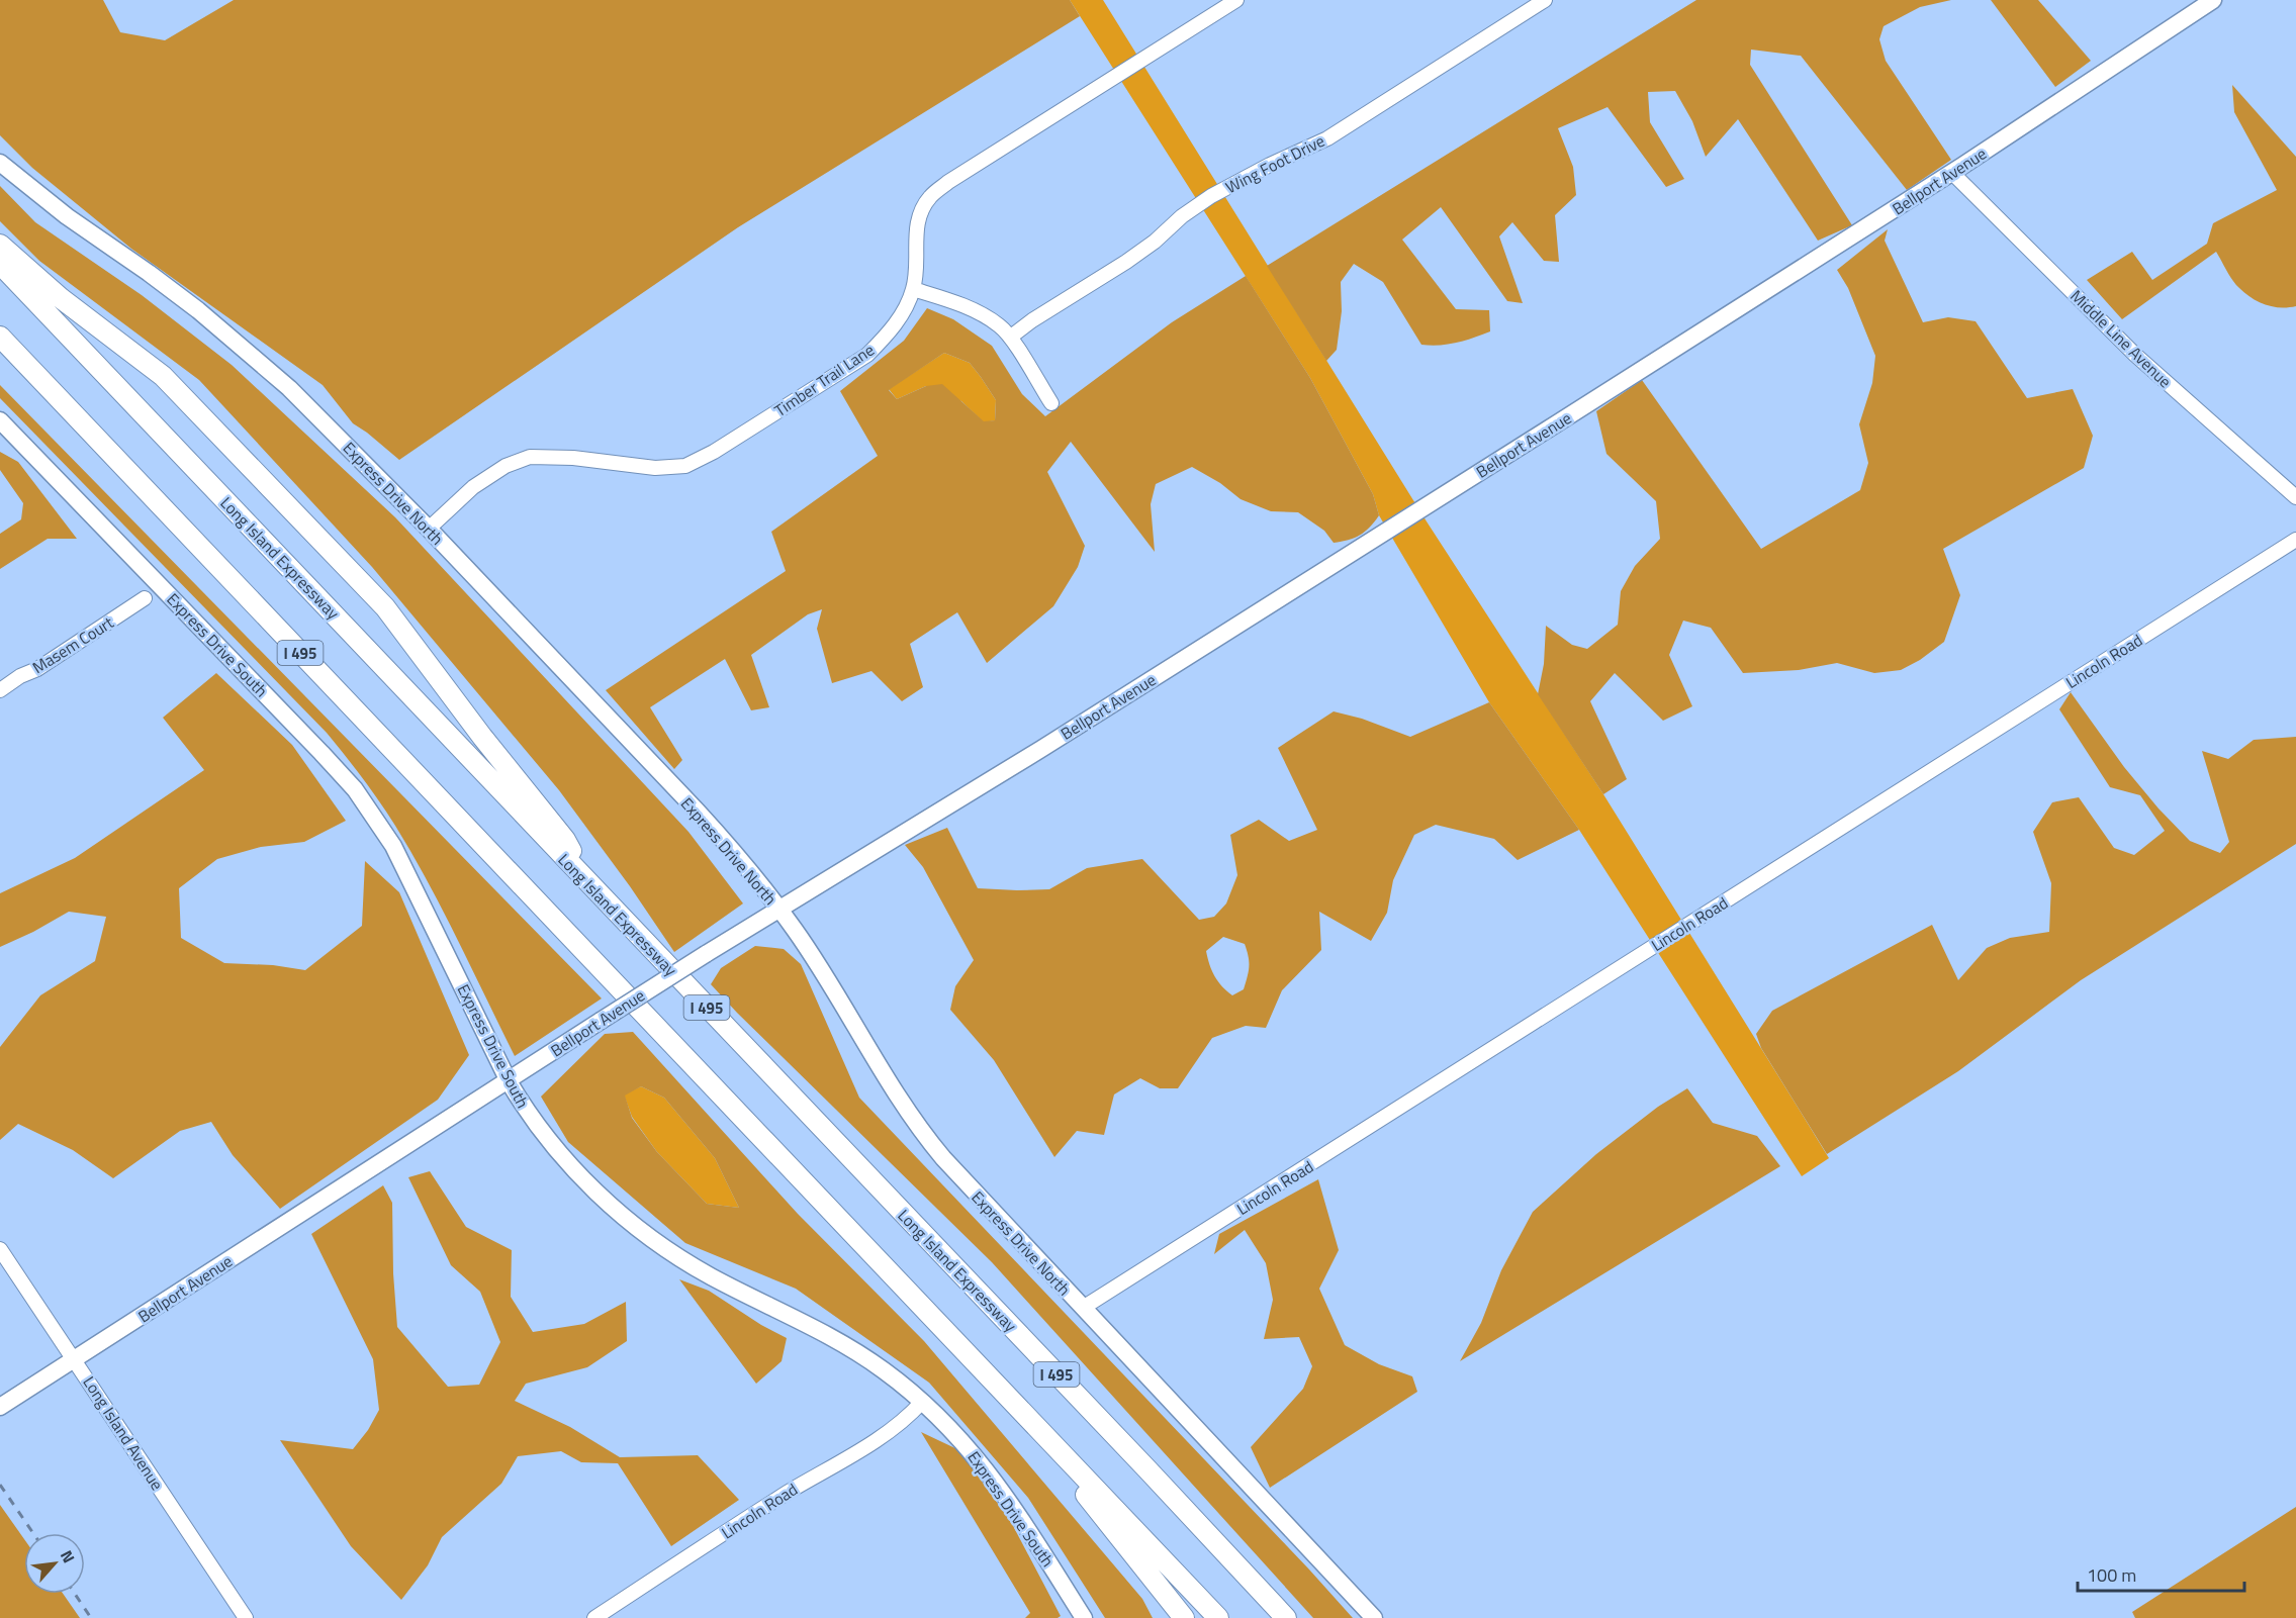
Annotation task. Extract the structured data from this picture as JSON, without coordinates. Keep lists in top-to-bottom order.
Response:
{
  "streets": {
    "highway": ["Long Island Expressway", "I 495"],
    "main road": ["Bellport Avenue", "Express Drive North", "Express Drive South"],
    "street": [
      "Wing Foot Drive",
      "Middle Line Avenue",
      "Timber Trail Lane",
      "Masem Court",
      "Lincoln Road",
      "Long Island Avenue"
    ]
  },
  "crossings": [
    ["Bellport Avenue", "Middle Line Avenue"],
    ["Bellport Avenue", "Express Drive North"],
    ["Bellport Avenue", "Express Drive South"],
    ["Bellport Avenue", "Long Island Avenue"],
    ["Timber Trail Lane", "Express Drive North"],
    ["Express Drive North", "Lincoln Road"],
    ["Express Drive South", "Lincoln Road"]
  ],
  "scale_bar": "100 m",
  "north": "top right"
}
